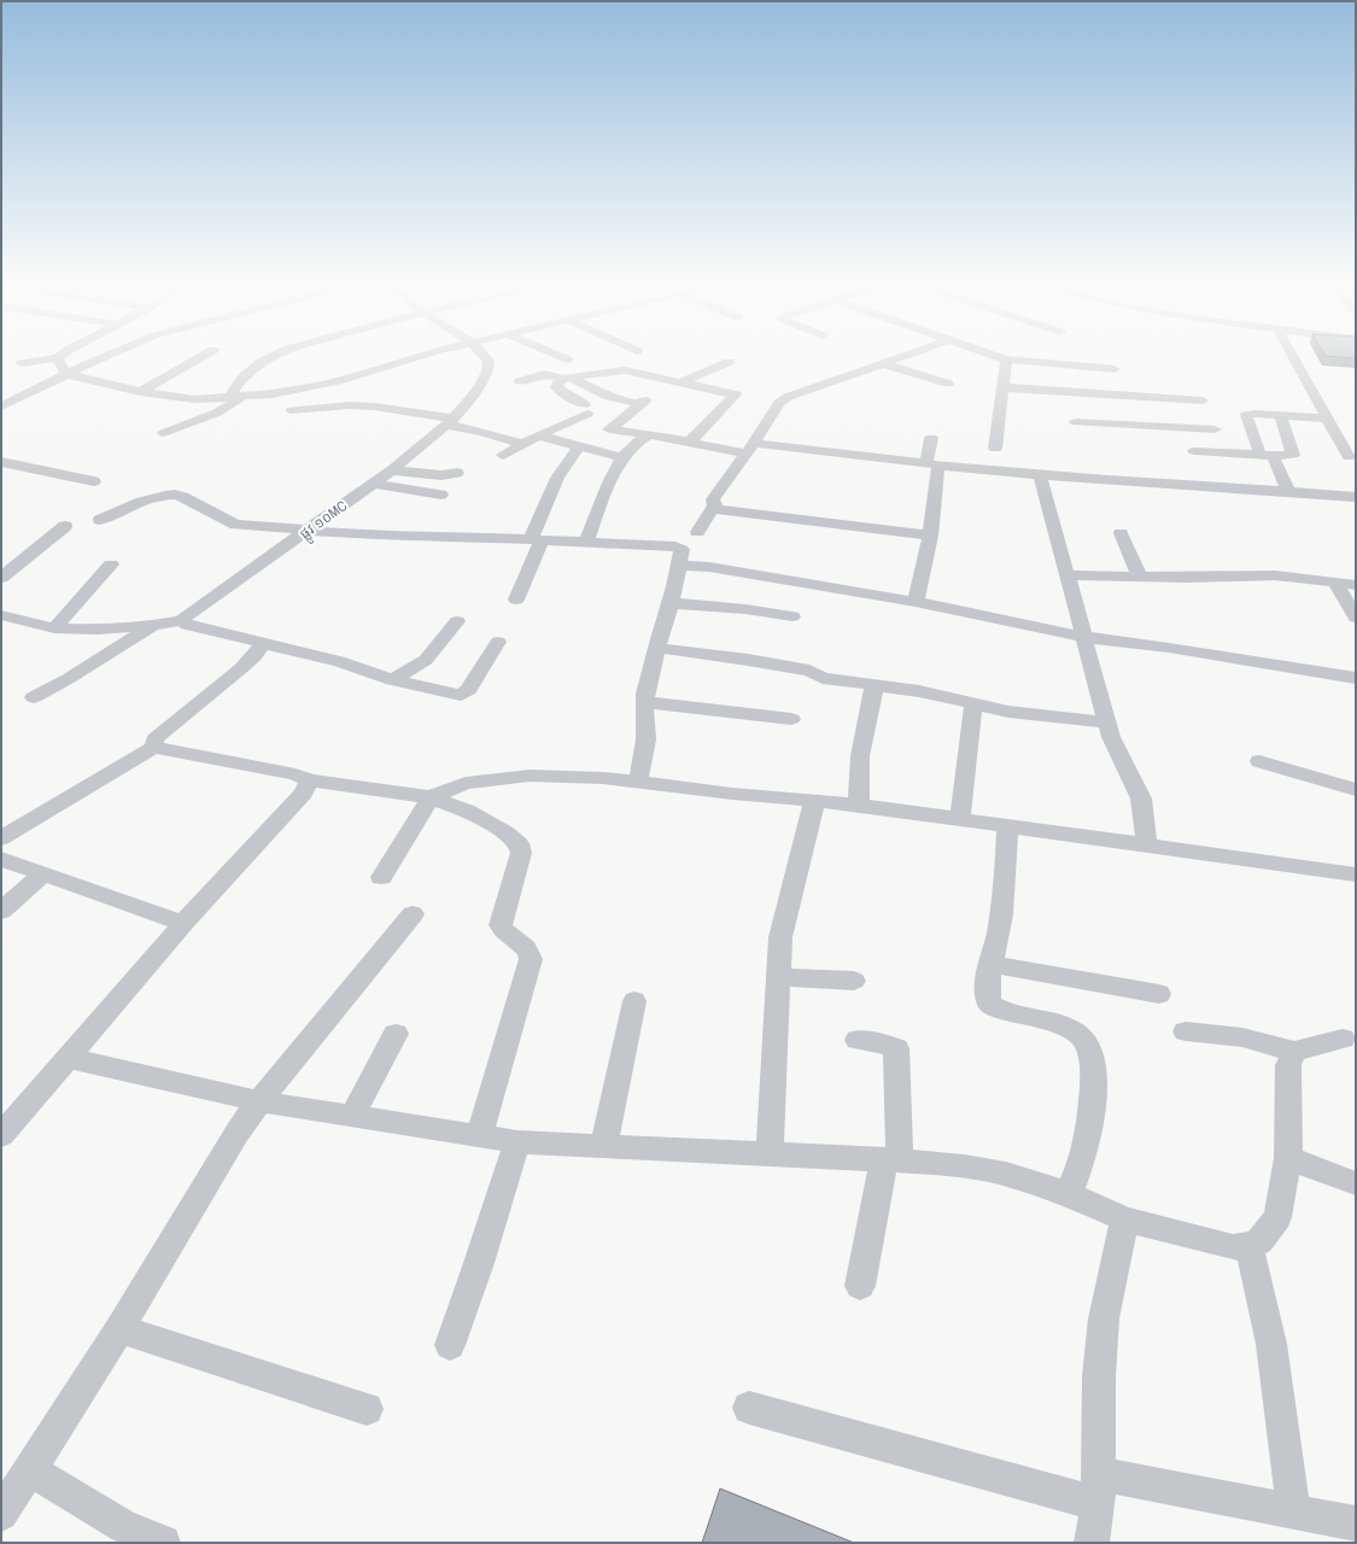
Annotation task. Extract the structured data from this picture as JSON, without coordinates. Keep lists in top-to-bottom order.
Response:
{
  "streets": {
    "street": ["ផ្លូវ ១០MC"]
  }
}
